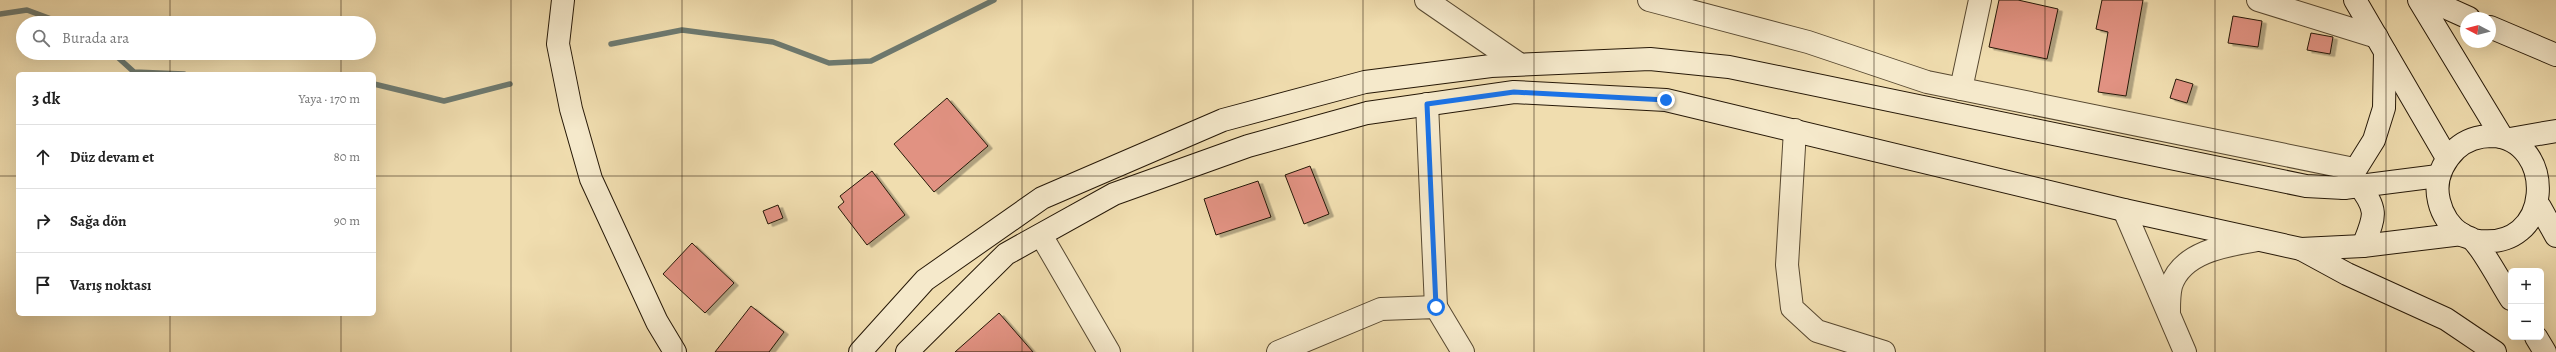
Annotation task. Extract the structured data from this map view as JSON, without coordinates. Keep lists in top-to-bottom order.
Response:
{
  "north": "left",
  "page": {
    "search": "Burada ara",
    "heading": ["3 dk", "Yaya · 170 m"],
    "list": [
      ["Düz devam et", "80 m"],
      ["Sağa dön", "90 m"],
      "Varış noktası"
    ],
    "map_buttons": ["+", "−"]
  }
}
